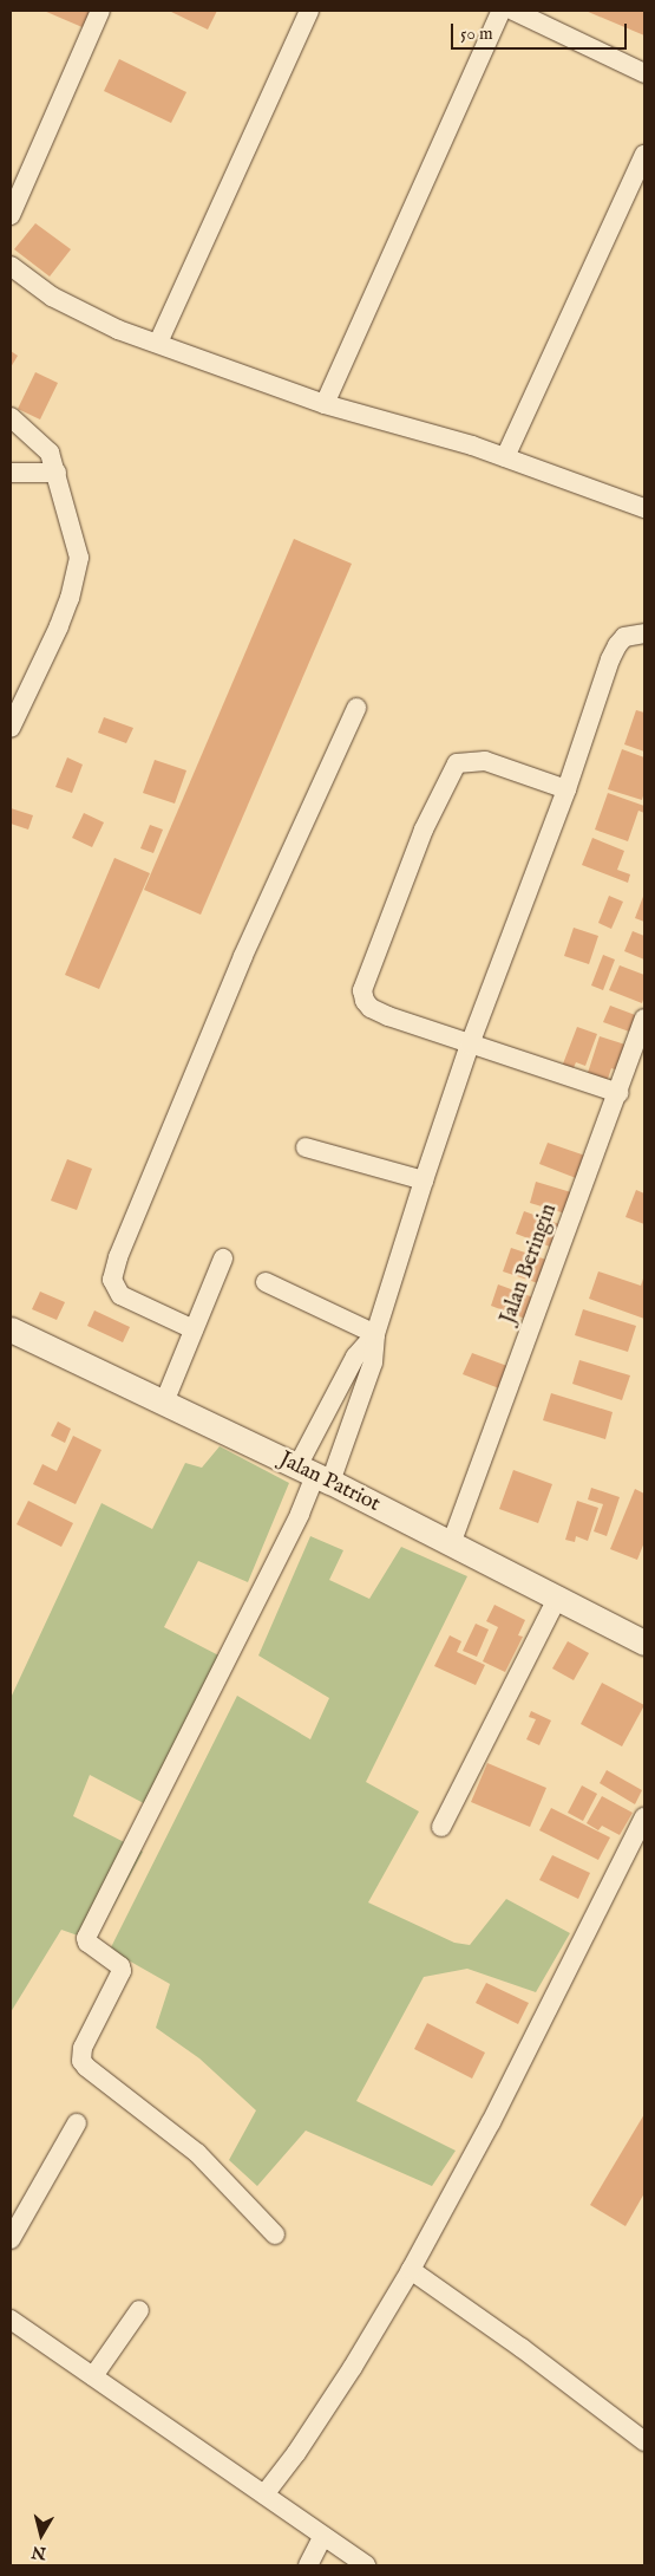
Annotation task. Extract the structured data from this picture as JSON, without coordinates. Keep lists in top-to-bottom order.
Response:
{
  "streets": {
    "street": ["Jalan Beringin", "Jalan Patriot"]
  },
  "crossings": [
    ["Jalan Beringin", "Jalan Patriot"]
  ],
  "scale_bar": "50 m",
  "north": "bottom"
}
